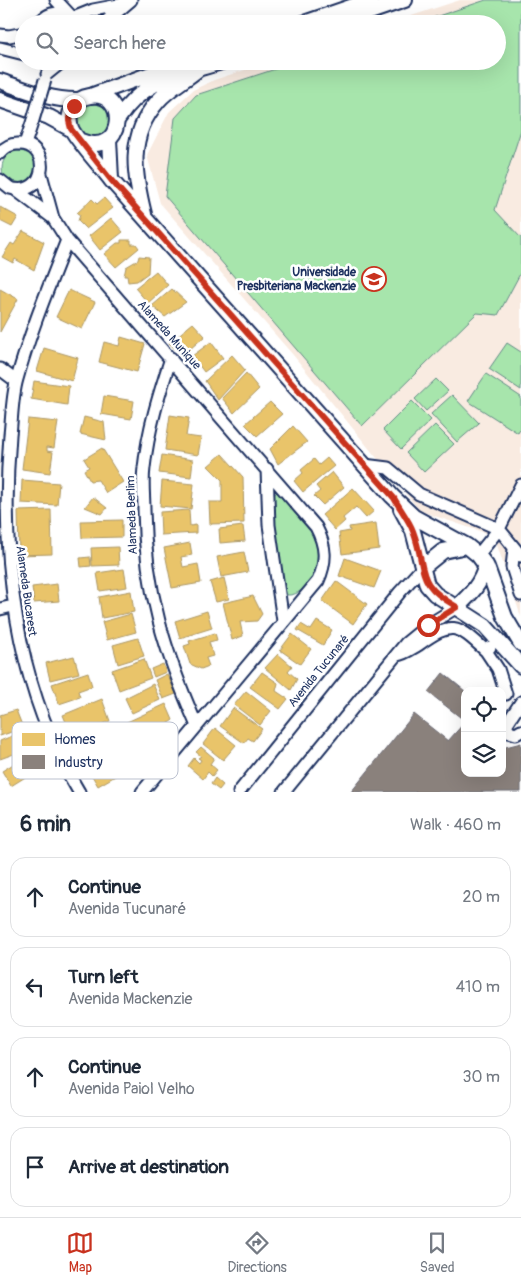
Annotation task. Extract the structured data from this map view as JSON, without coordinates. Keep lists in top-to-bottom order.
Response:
{
  "streets": {
    "street": [
      "Alameda Munique",
      "Alameda Berlim",
      "Alameda Bucarest",
      "Avenida Tucunaré"
    ]
  },
  "crossings": [
    ["Alameda Munique", "Alameda Berlim"],
    ["Alameda Munique", "Alameda Bucarest"]
  ],
  "places": {
    "school or university": ["Universidade Presbiteriana Mackenzie"]
  },
  "legend": ["Homes", "Industry"],
  "page": {
    "search": "Search here",
    "heading": ["6 min", "Walk · 460 m"],
    "list": [
      ["Continue", "Avenida Tucunaré", "20 m"],
      ["Turn left", "Avenida Mackenzie", "410 m"],
      ["Continue", "Avenida Paiol Velho", "30 m"],
      "Arrive at destination"
    ],
    "nav": ["Map", "Directions", "Saved"]
  }
}
